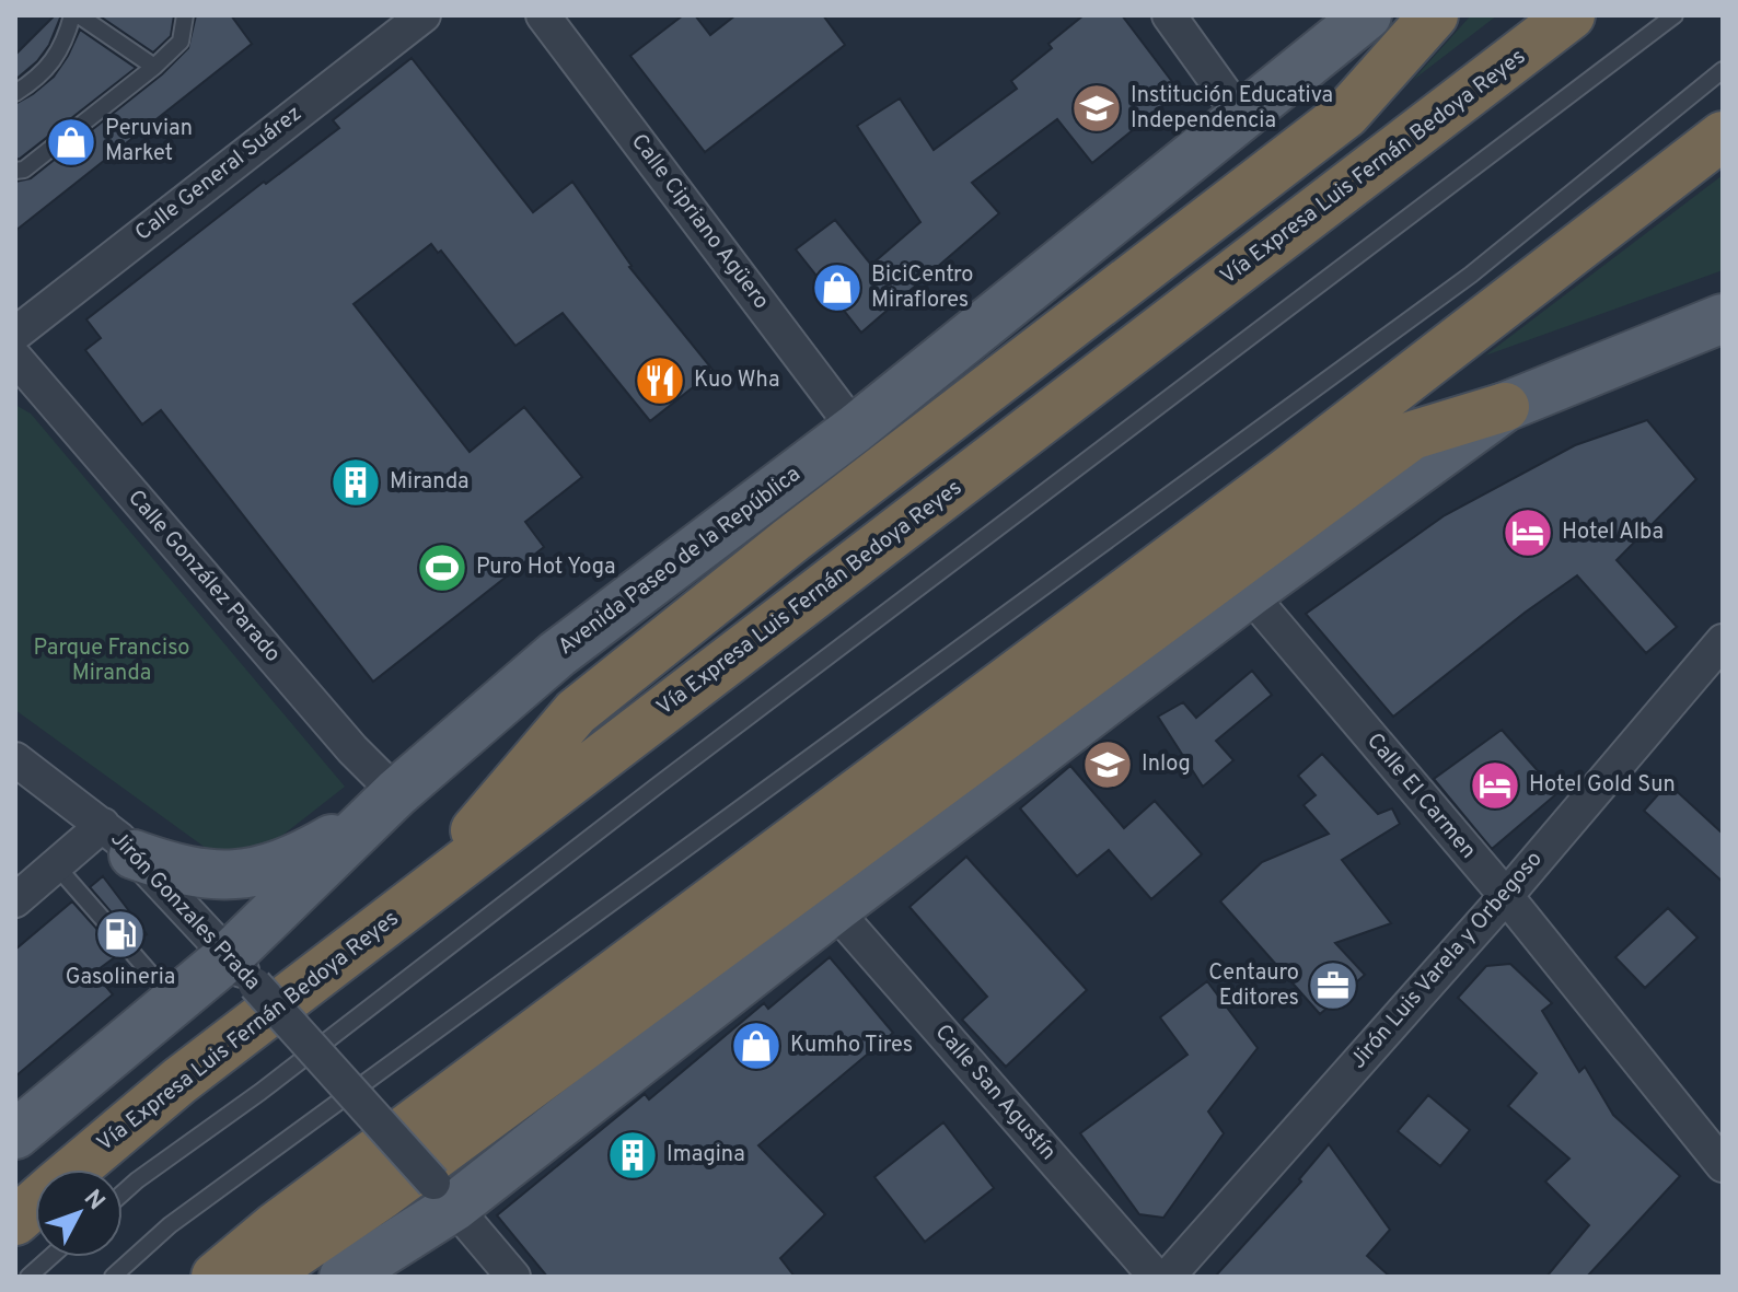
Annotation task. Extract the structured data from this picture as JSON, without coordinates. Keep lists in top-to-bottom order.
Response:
{
  "streets": {
    "highway": ["Vía Expresa Luis Fernán Bedoya Reyes"],
    "main road": ["Avenida Paseo de la República"],
    "street": [
      "Calle General Suárez",
      "Calle Cipriano Agüero",
      "Calle González Parado",
      "Calle El Carmen",
      "Jirón Gonzales Prada",
      "Jirón Luis Varela y Orbegoso",
      "Calle San Agustín"
    ]
  },
  "crossings": [
    ["Calle Cipriano Agüero", "Avenida Paseo de la República"],
    ["Avenida Paseo de la República", "Calle González Parado"],
    ["Avenida Paseo de la República", "Jirón Gonzales Prada"],
    ["Calle El Carmen", "Jirón Luis Varela y Orbegoso"]
  ],
  "parks": ["Parque Franciso Miranda"],
  "places": {
    "school or university": ["Institución Educativa Independencia", "Inlog"],
    "shop": ["Peruvian Market", "BiciCentro Miraflores", "Kumho Tires"],
    "restaurant": ["Kuo Wha"],
    "building": ["Miranda", "Imagina"],
    "hotel": ["Hotel Alba", "Hotel Gold Sun"],
    "sports": ["Puro Hot Yoga"],
    "fuel station": ["Gasolineria"],
    "office": ["Centauro Editores"]
  },
  "north": "top right"
}
